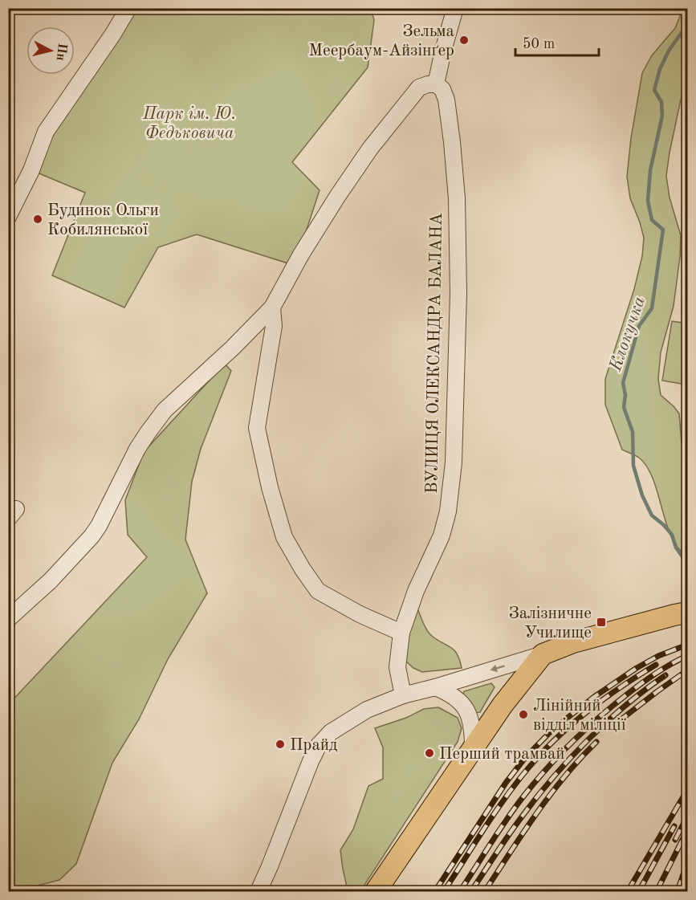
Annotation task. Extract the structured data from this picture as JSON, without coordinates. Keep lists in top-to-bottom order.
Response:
{
  "streets": {
    "street": ["ВУЛИЦЯ ОЛЕКСАНДРА БАЛАНА"]
  },
  "water": ["Клокучка"],
  "parks": ["Парк ім. Ю. Федьковича"],
  "places": {
    "other": [
      "Зельма Меербаум-Айзінґер",
      "Будинок Ольги Кобилянської",
      "Лінійний відділ міліції",
      "Прайд",
      "Перший трамвай"
    ],
    "transit": ["Залізничне Училище"]
  },
  "scale_bar": "50 m",
  "north": "right"
}
